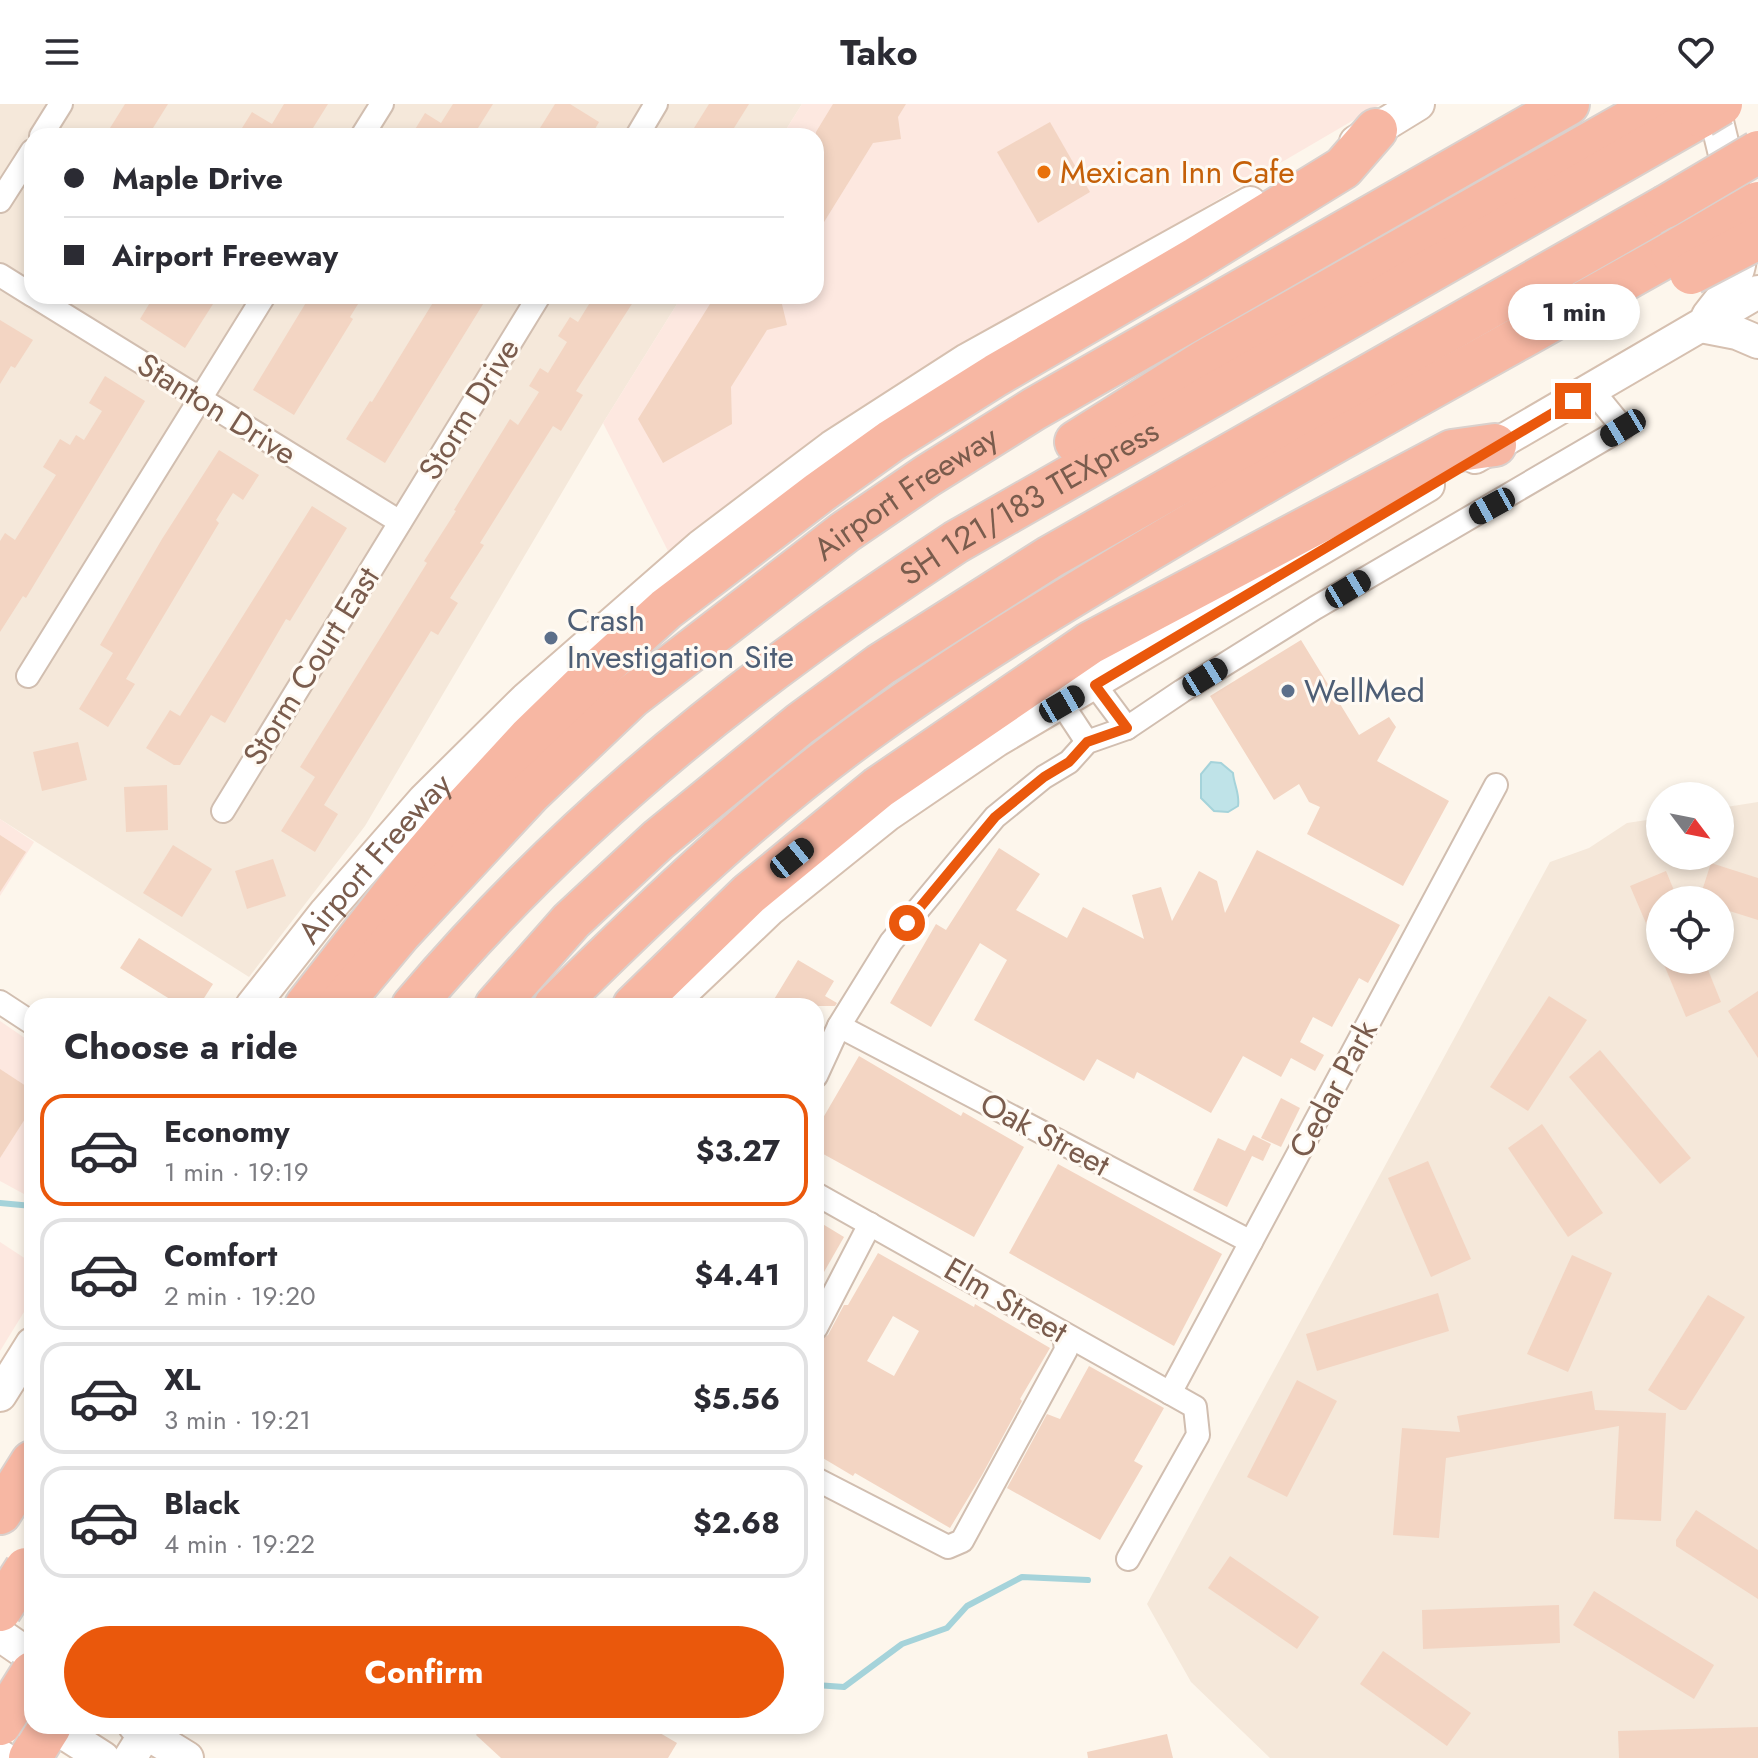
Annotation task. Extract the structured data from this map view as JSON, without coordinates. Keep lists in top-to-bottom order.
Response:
{
  "streets": {
    "highway": ["Airport Freeway", "SH 121/183 TEXpress"],
    "street": [
      "Stanton Drive",
      "Storm Drive",
      "Storm Court East",
      "Cedar Park",
      "Oak Street",
      "Elm Street"
    ]
  },
  "crossings": [
    ["Stanton Drive", "Storm Drive"],
    ["Stanton Drive", "Storm Court East"],
    ["Storm Drive", "Storm Court East"],
    ["Cedar Park", "Oak Street"],
    ["Cedar Park", "Elm Street"]
  ],
  "places": ["Mexican Inn Cafe", "Crash Investigation Site", "WellMed"],
  "north": "bottom right",
  "page": {
    "header": "Tako",
    "banner": ["Maple Drive", "Airport Freeway"],
    "bubble": "1 min",
    "heading": "Choose a ride",
    "list": [
      {
        "name": "Economy",
        "note": "1 min · 19:19",
        "value": "$3.27"
      },
      {
        "name": "Comfort",
        "note": "2 min · 19:20",
        "value": "$4.41"
      },
      {
        "name": "XL",
        "note": "3 min · 19:21",
        "value": "$5.56"
      },
      {
        "name": "Black",
        "note": "4 min · 19:22",
        "value": "$2.68"
      }
    ],
    "buttons": "Confirm"
  }
}
